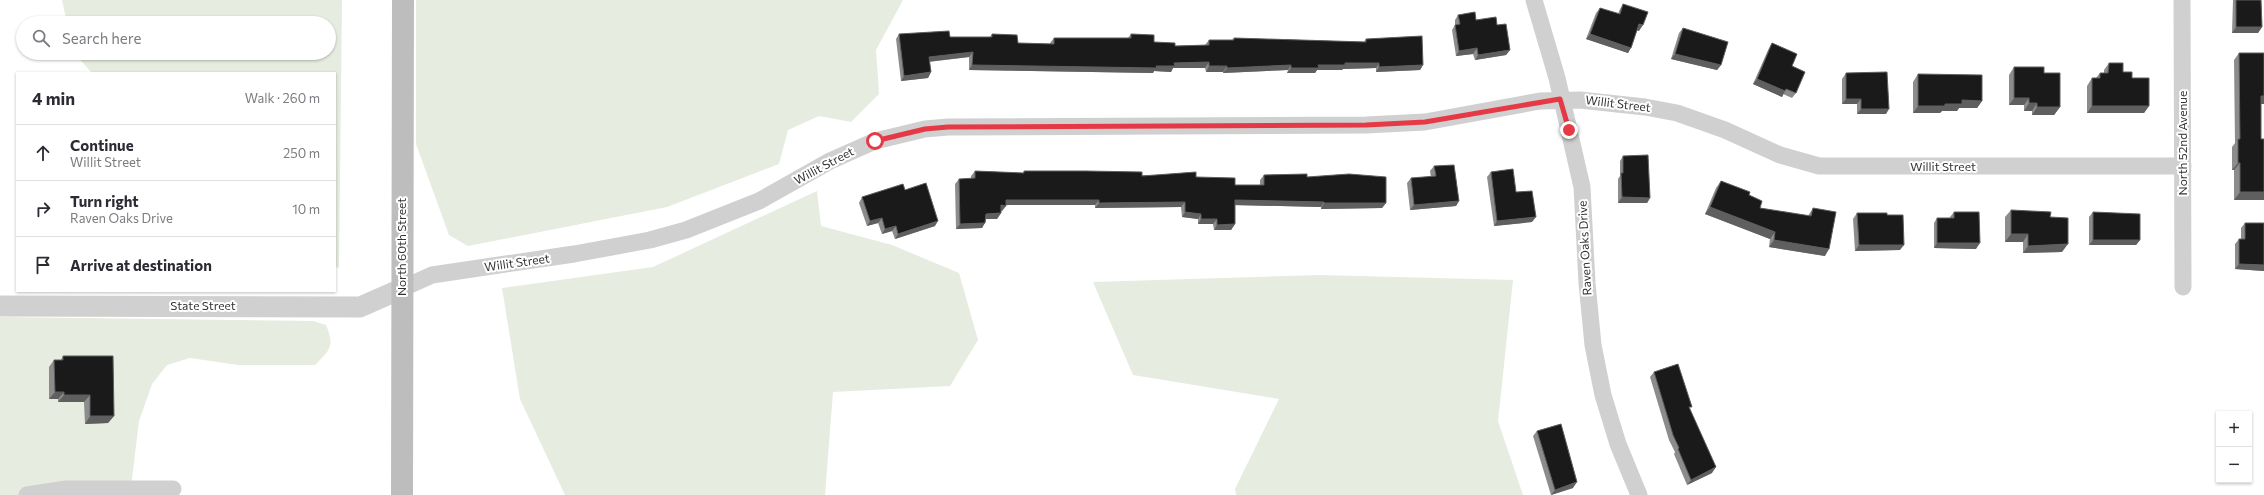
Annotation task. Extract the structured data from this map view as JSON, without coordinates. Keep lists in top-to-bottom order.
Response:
{
  "streets": {
    "main road": ["North 60th Street"],
    "street": [
      "Willit Street",
      "North 52nd Avenue",
      "Raven Oaks Drive",
      "State Street"
    ]
  },
  "crossings": [
    ["Willit Street", "North 52nd Avenue"],
    ["Willit Street", "North 60th Street"],
    ["Willit Street", "Raven Oaks Drive"],
    ["Willit Street", "State Street"],
    ["North 60th Street", "State Street"]
  ],
  "page": {
    "search": "Search here",
    "heading": ["4 min", "Walk · 260 m"],
    "list": [
      ["Continue", "Willit Street", "250 m"],
      ["Turn right", "Raven Oaks Drive", "10 m"],
      "Arrive at destination"
    ],
    "map_buttons": ["+", "−"]
  }
}
